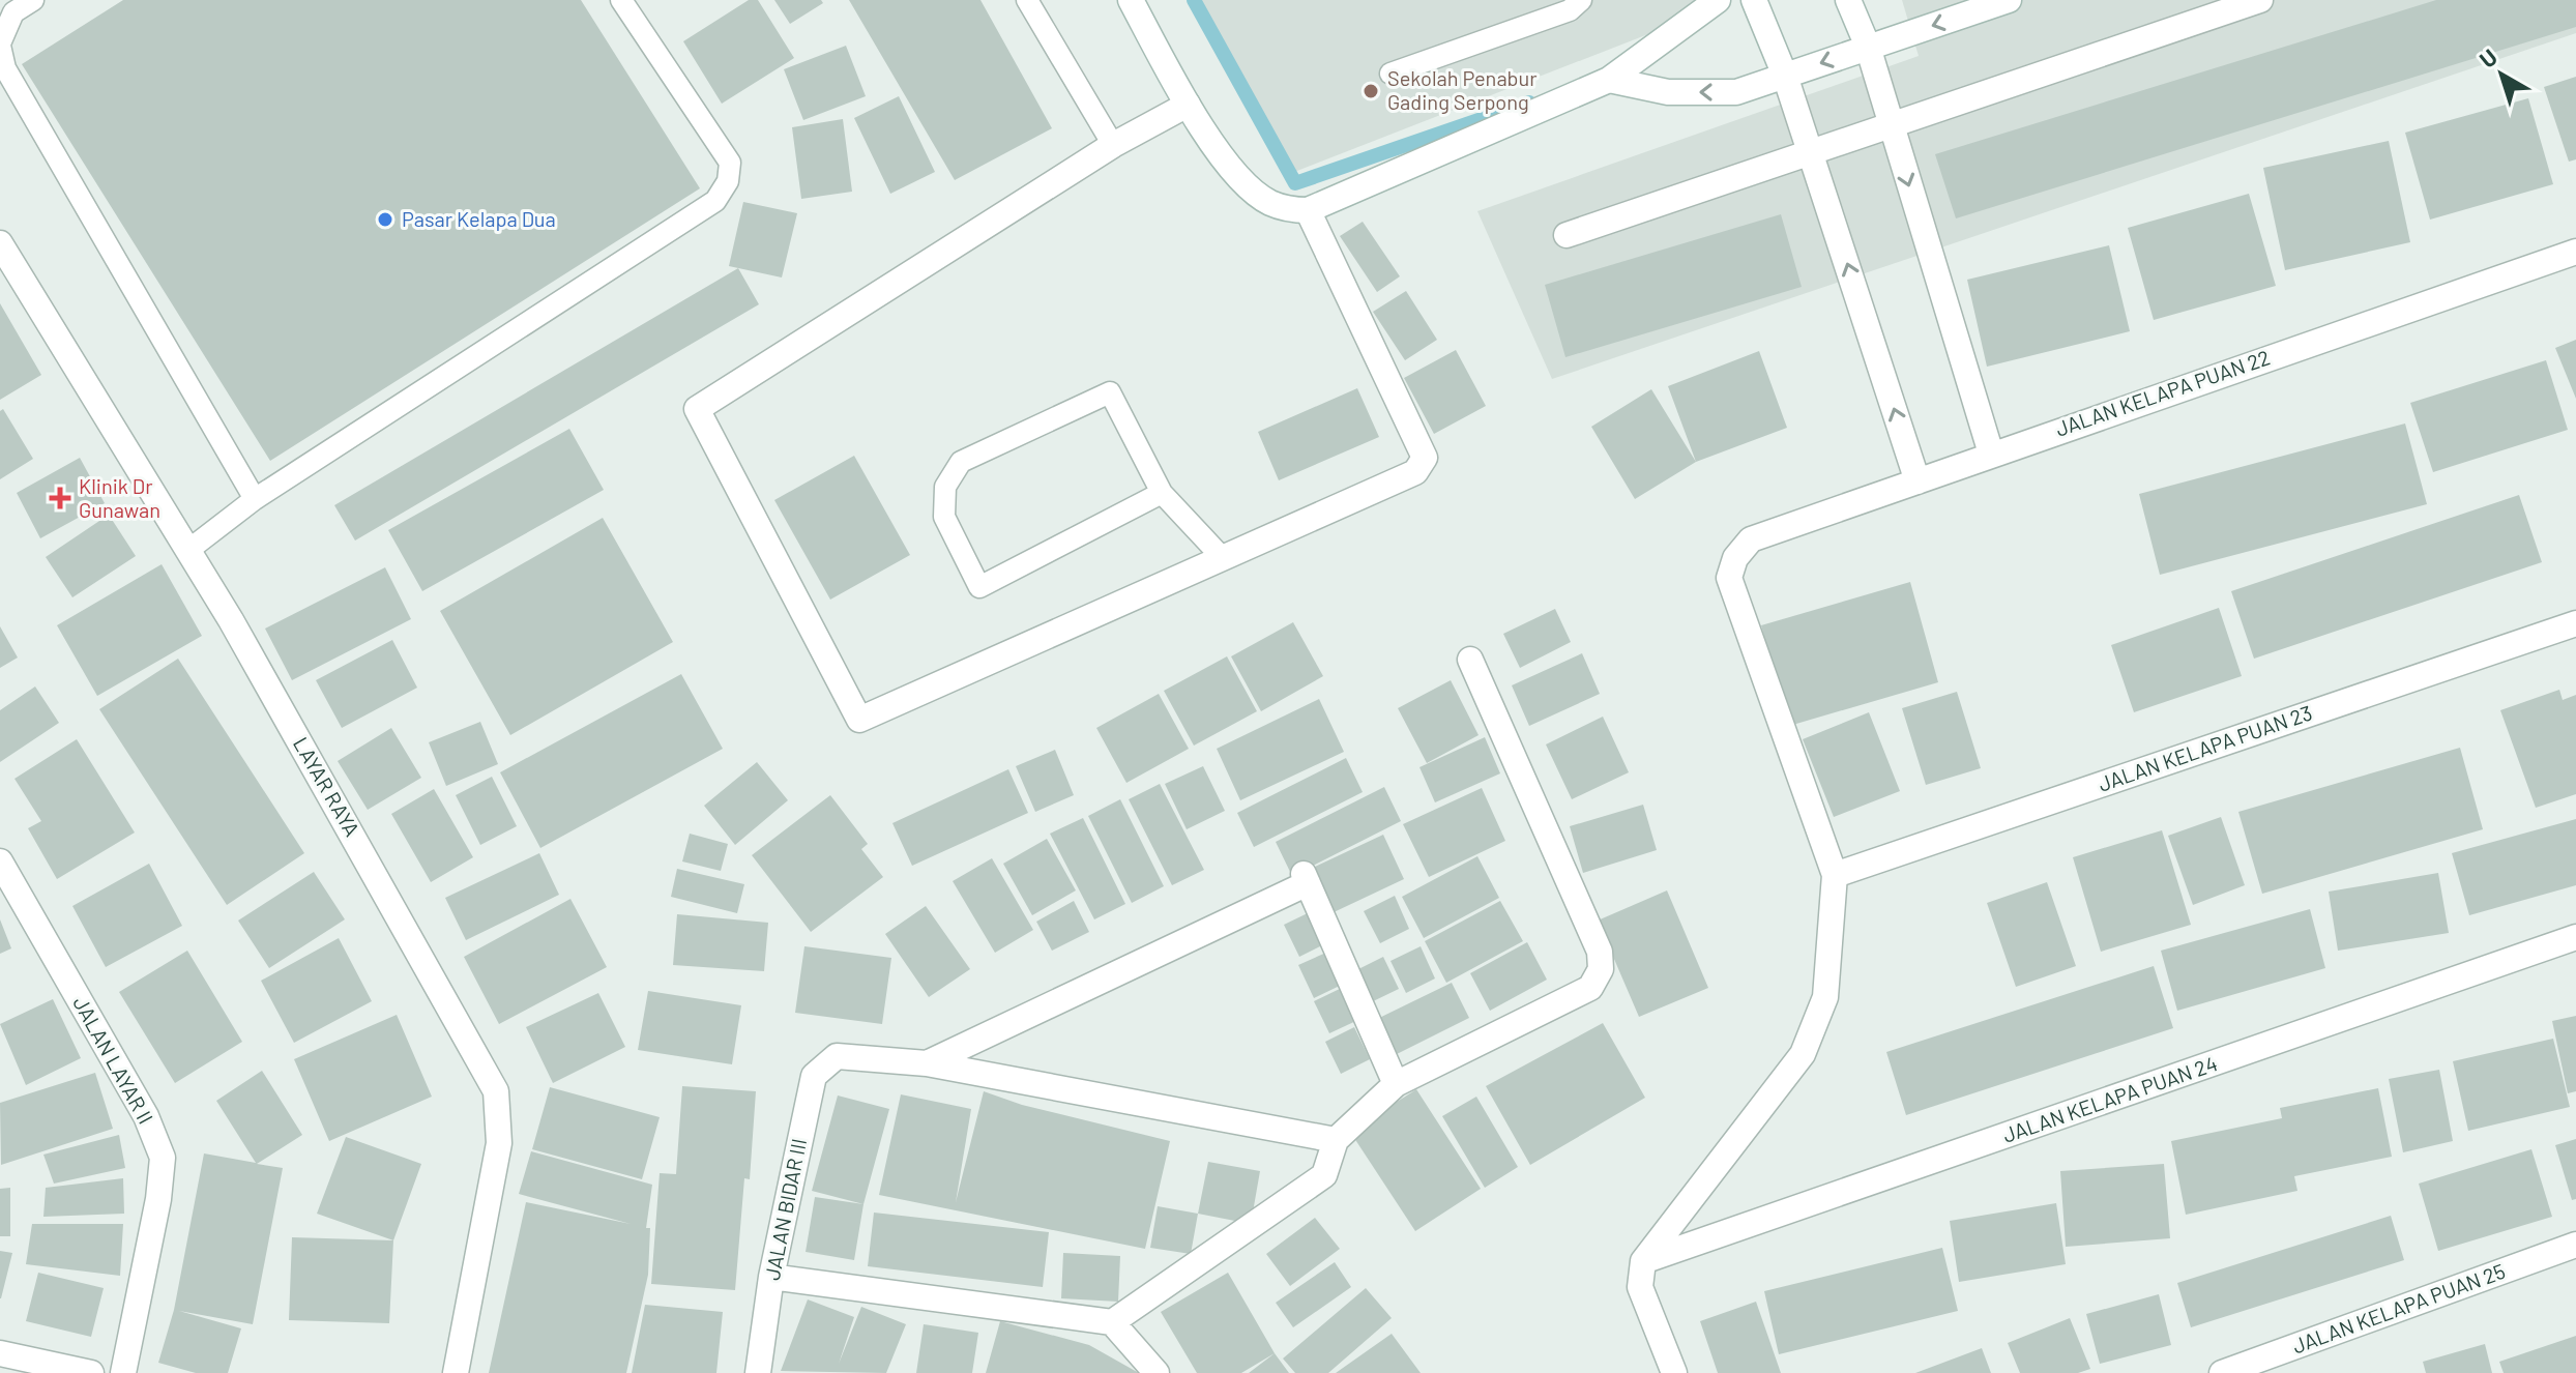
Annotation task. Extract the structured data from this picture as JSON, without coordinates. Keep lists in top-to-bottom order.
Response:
{
  "streets": {
    "street": [
      "JALAN KELAPA PUAN 22",
      "JALAN KELAPA PUAN 23",
      "LAYAR RAYA",
      "JALAN LAYAR II",
      "JALAN KELAPA PUAN 24",
      "JALAN BIDAR III",
      "JALAN KELAPA PUAN 25"
    ]
  },
  "crossings": [
    ["JALAN KELAPA PUAN 22", "JALAN KELAPA PUAN 23"]
  ],
  "places": {
    "other": ["Sekolah Penabur Gading Serpong", "Pasar Kelapa Dua"],
    "health": ["Klinik Dr Gunawan"]
  },
  "north": "top left"
}
